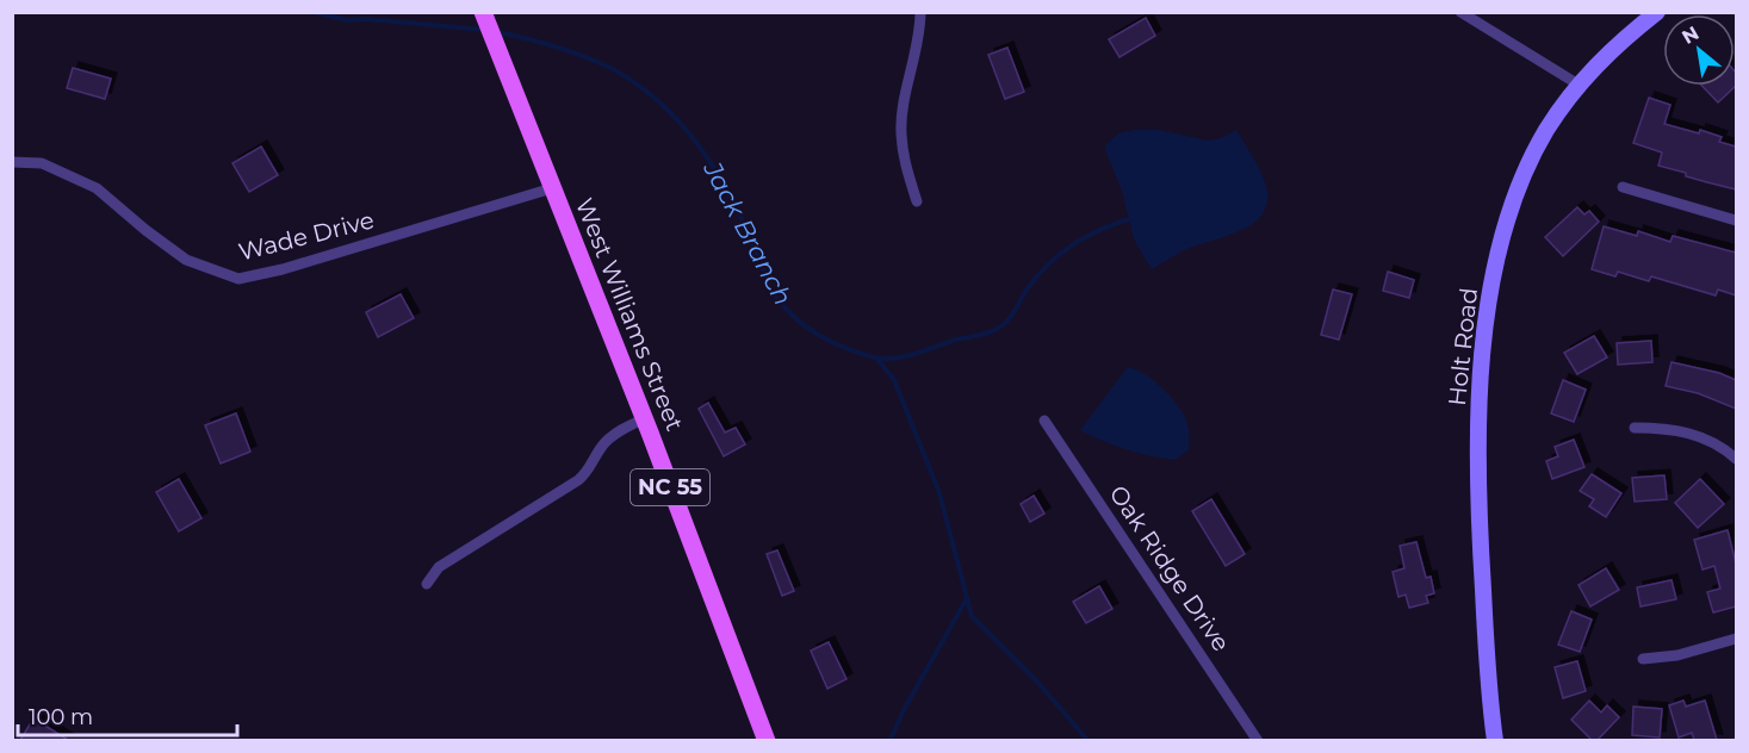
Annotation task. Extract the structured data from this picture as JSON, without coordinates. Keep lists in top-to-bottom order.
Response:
{
  "streets": {
    "main road": ["West Williams Street", "NC 55"],
    "street": ["Wade Drive", "Holt Road", "Oak Ridge Drive"]
  },
  "crossings": [
    ["Wade Drive", "West Williams Street"],
    ["Wade Drive", "NC 55"],
    ["West Williams Street", "NC 55"]
  ],
  "water": ["Jack Branch"],
  "scale_bar": "100 m",
  "north": "top left"
}
